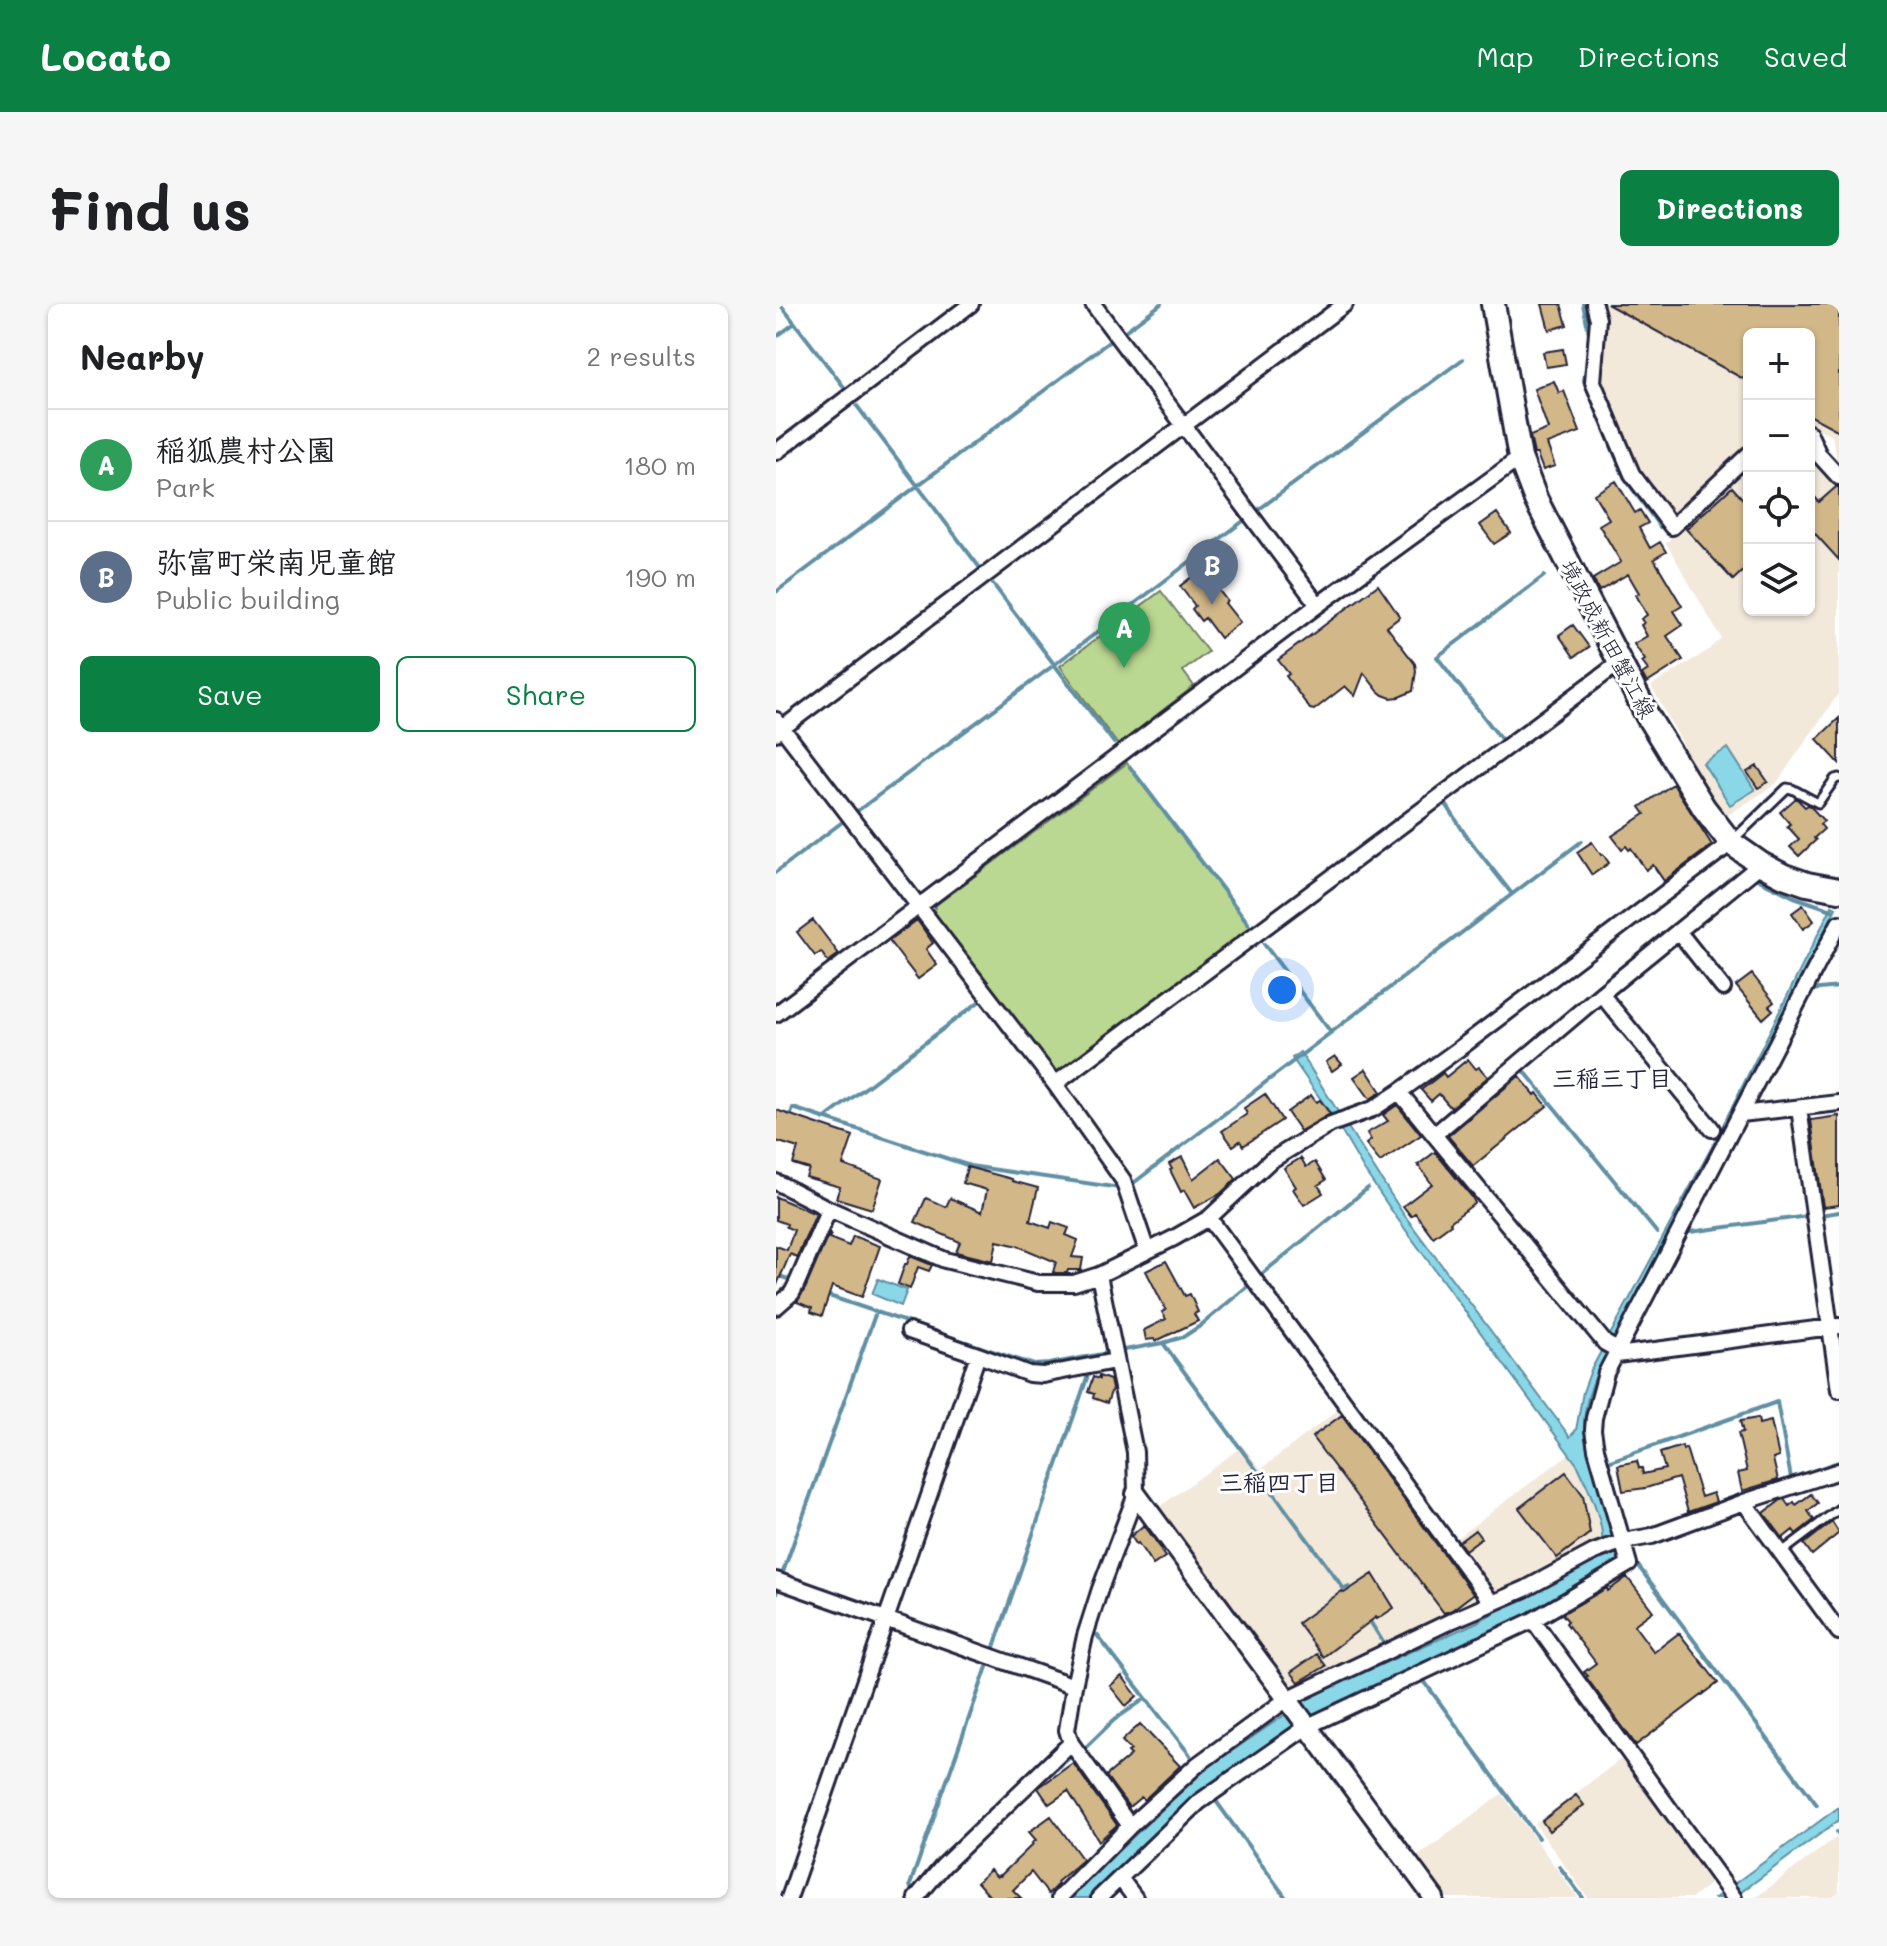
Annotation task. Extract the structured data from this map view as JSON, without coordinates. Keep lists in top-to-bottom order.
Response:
{
  "streets": {
    "main road": ["境政成新田蟹江線"]
  },
  "districts": ["三稲三丁目", "三稲四丁目"],
  "page": {
    "header": "Locato",
    "nav": ["Map", "Directions", "Saved"],
    "buttons": [
      "Directions",
      ["Save", "Share"]
    ],
    "title": "Find us",
    "heading": ["Nearby", "2 results"],
    "map_buttons": ["+", "−"],
    "list": [
      {
        "mark": "A",
        "name": "稲狐農村公園",
        "note": "Park",
        "value": "180 m"
      },
      {
        "mark": "B",
        "name": "弥富町栄南児童館",
        "note": "Public building",
        "value": "190 m"
      }
    ],
    "pins": ["B", "A"]
  }
}
